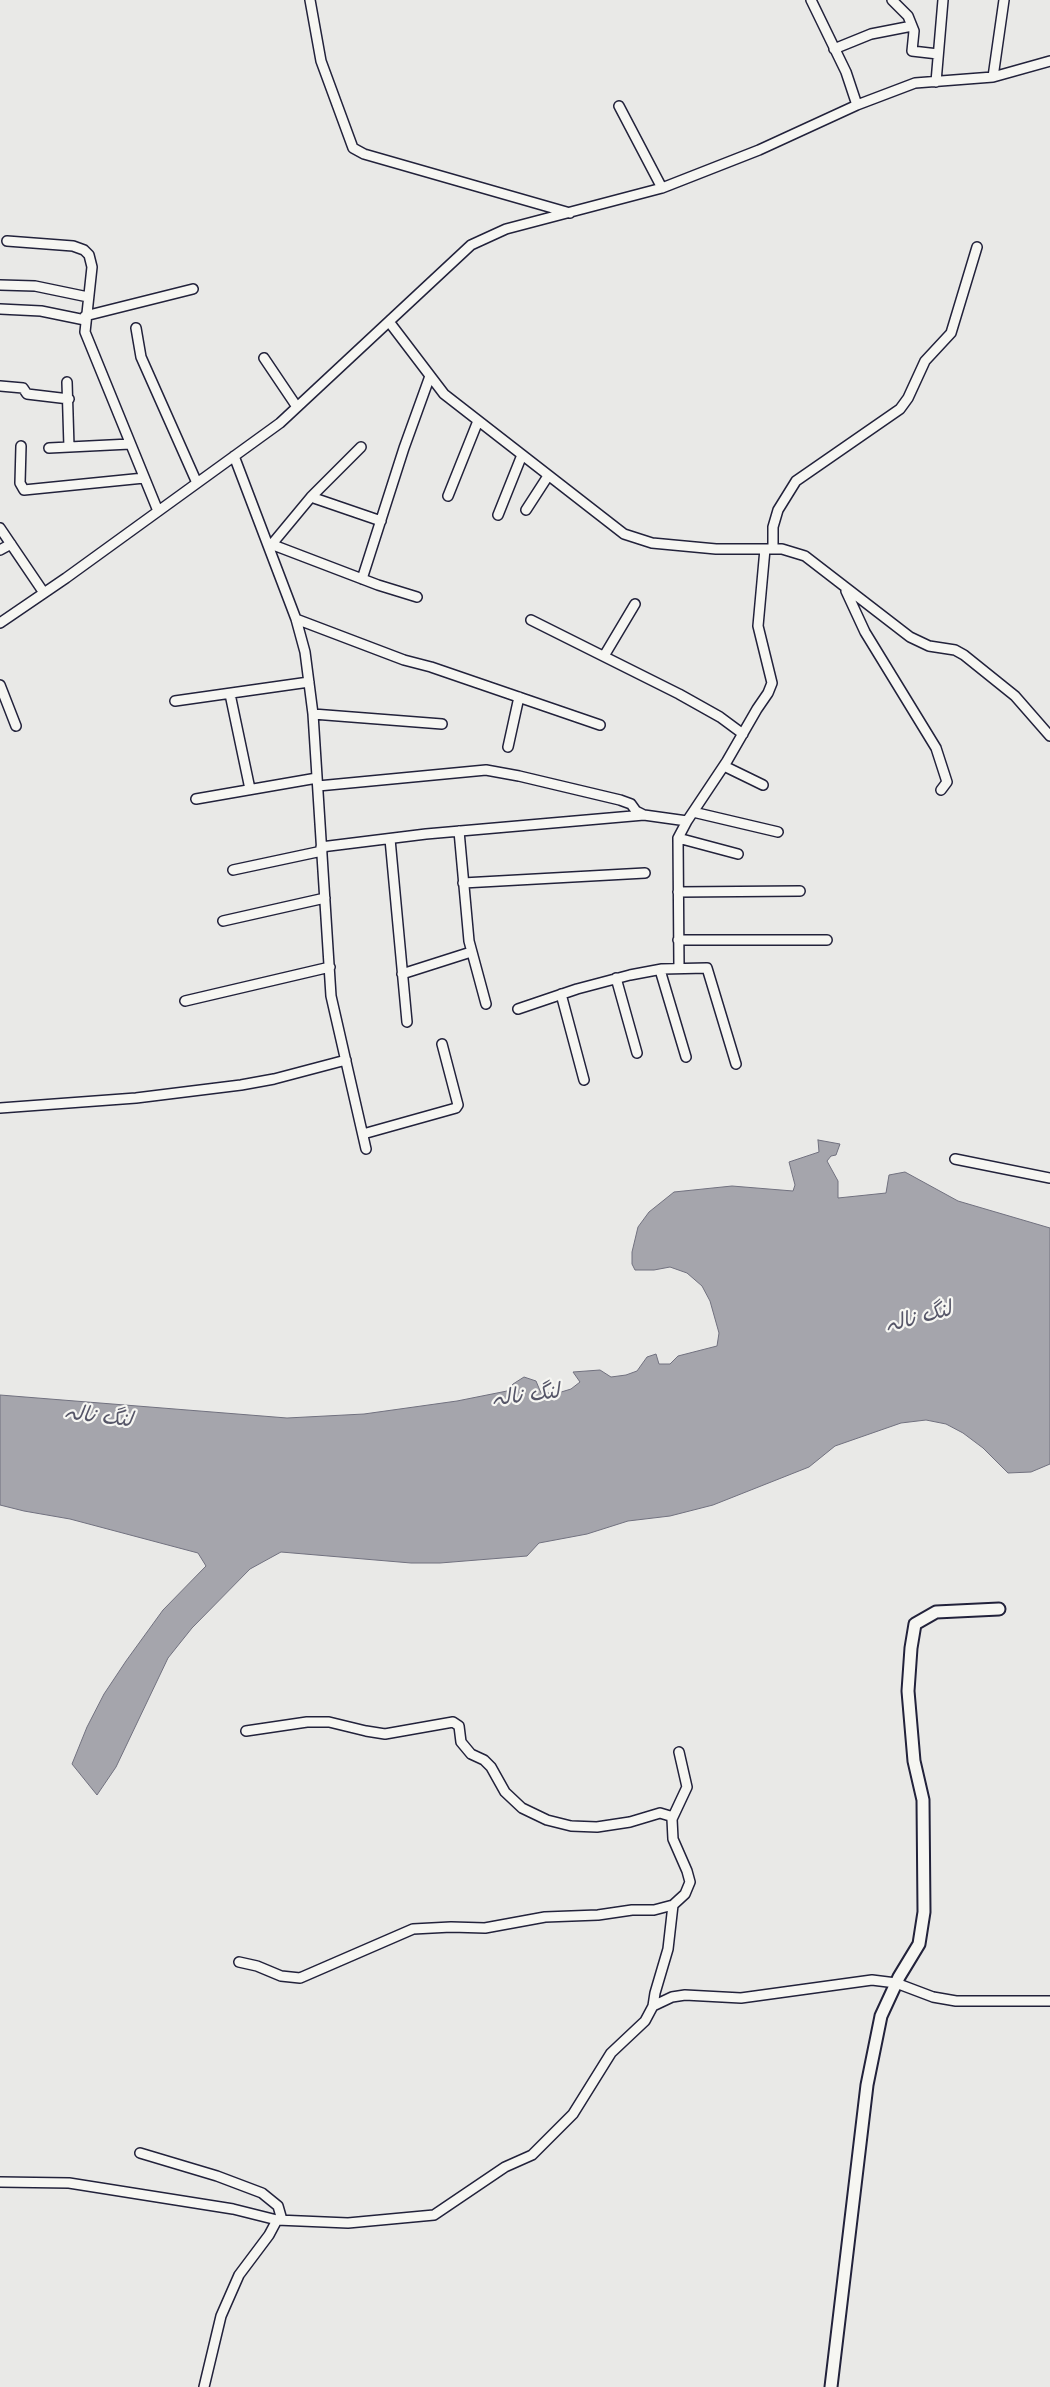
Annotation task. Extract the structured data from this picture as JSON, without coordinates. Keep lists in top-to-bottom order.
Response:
{
  "water": ["لنگ نالہ"]
}
